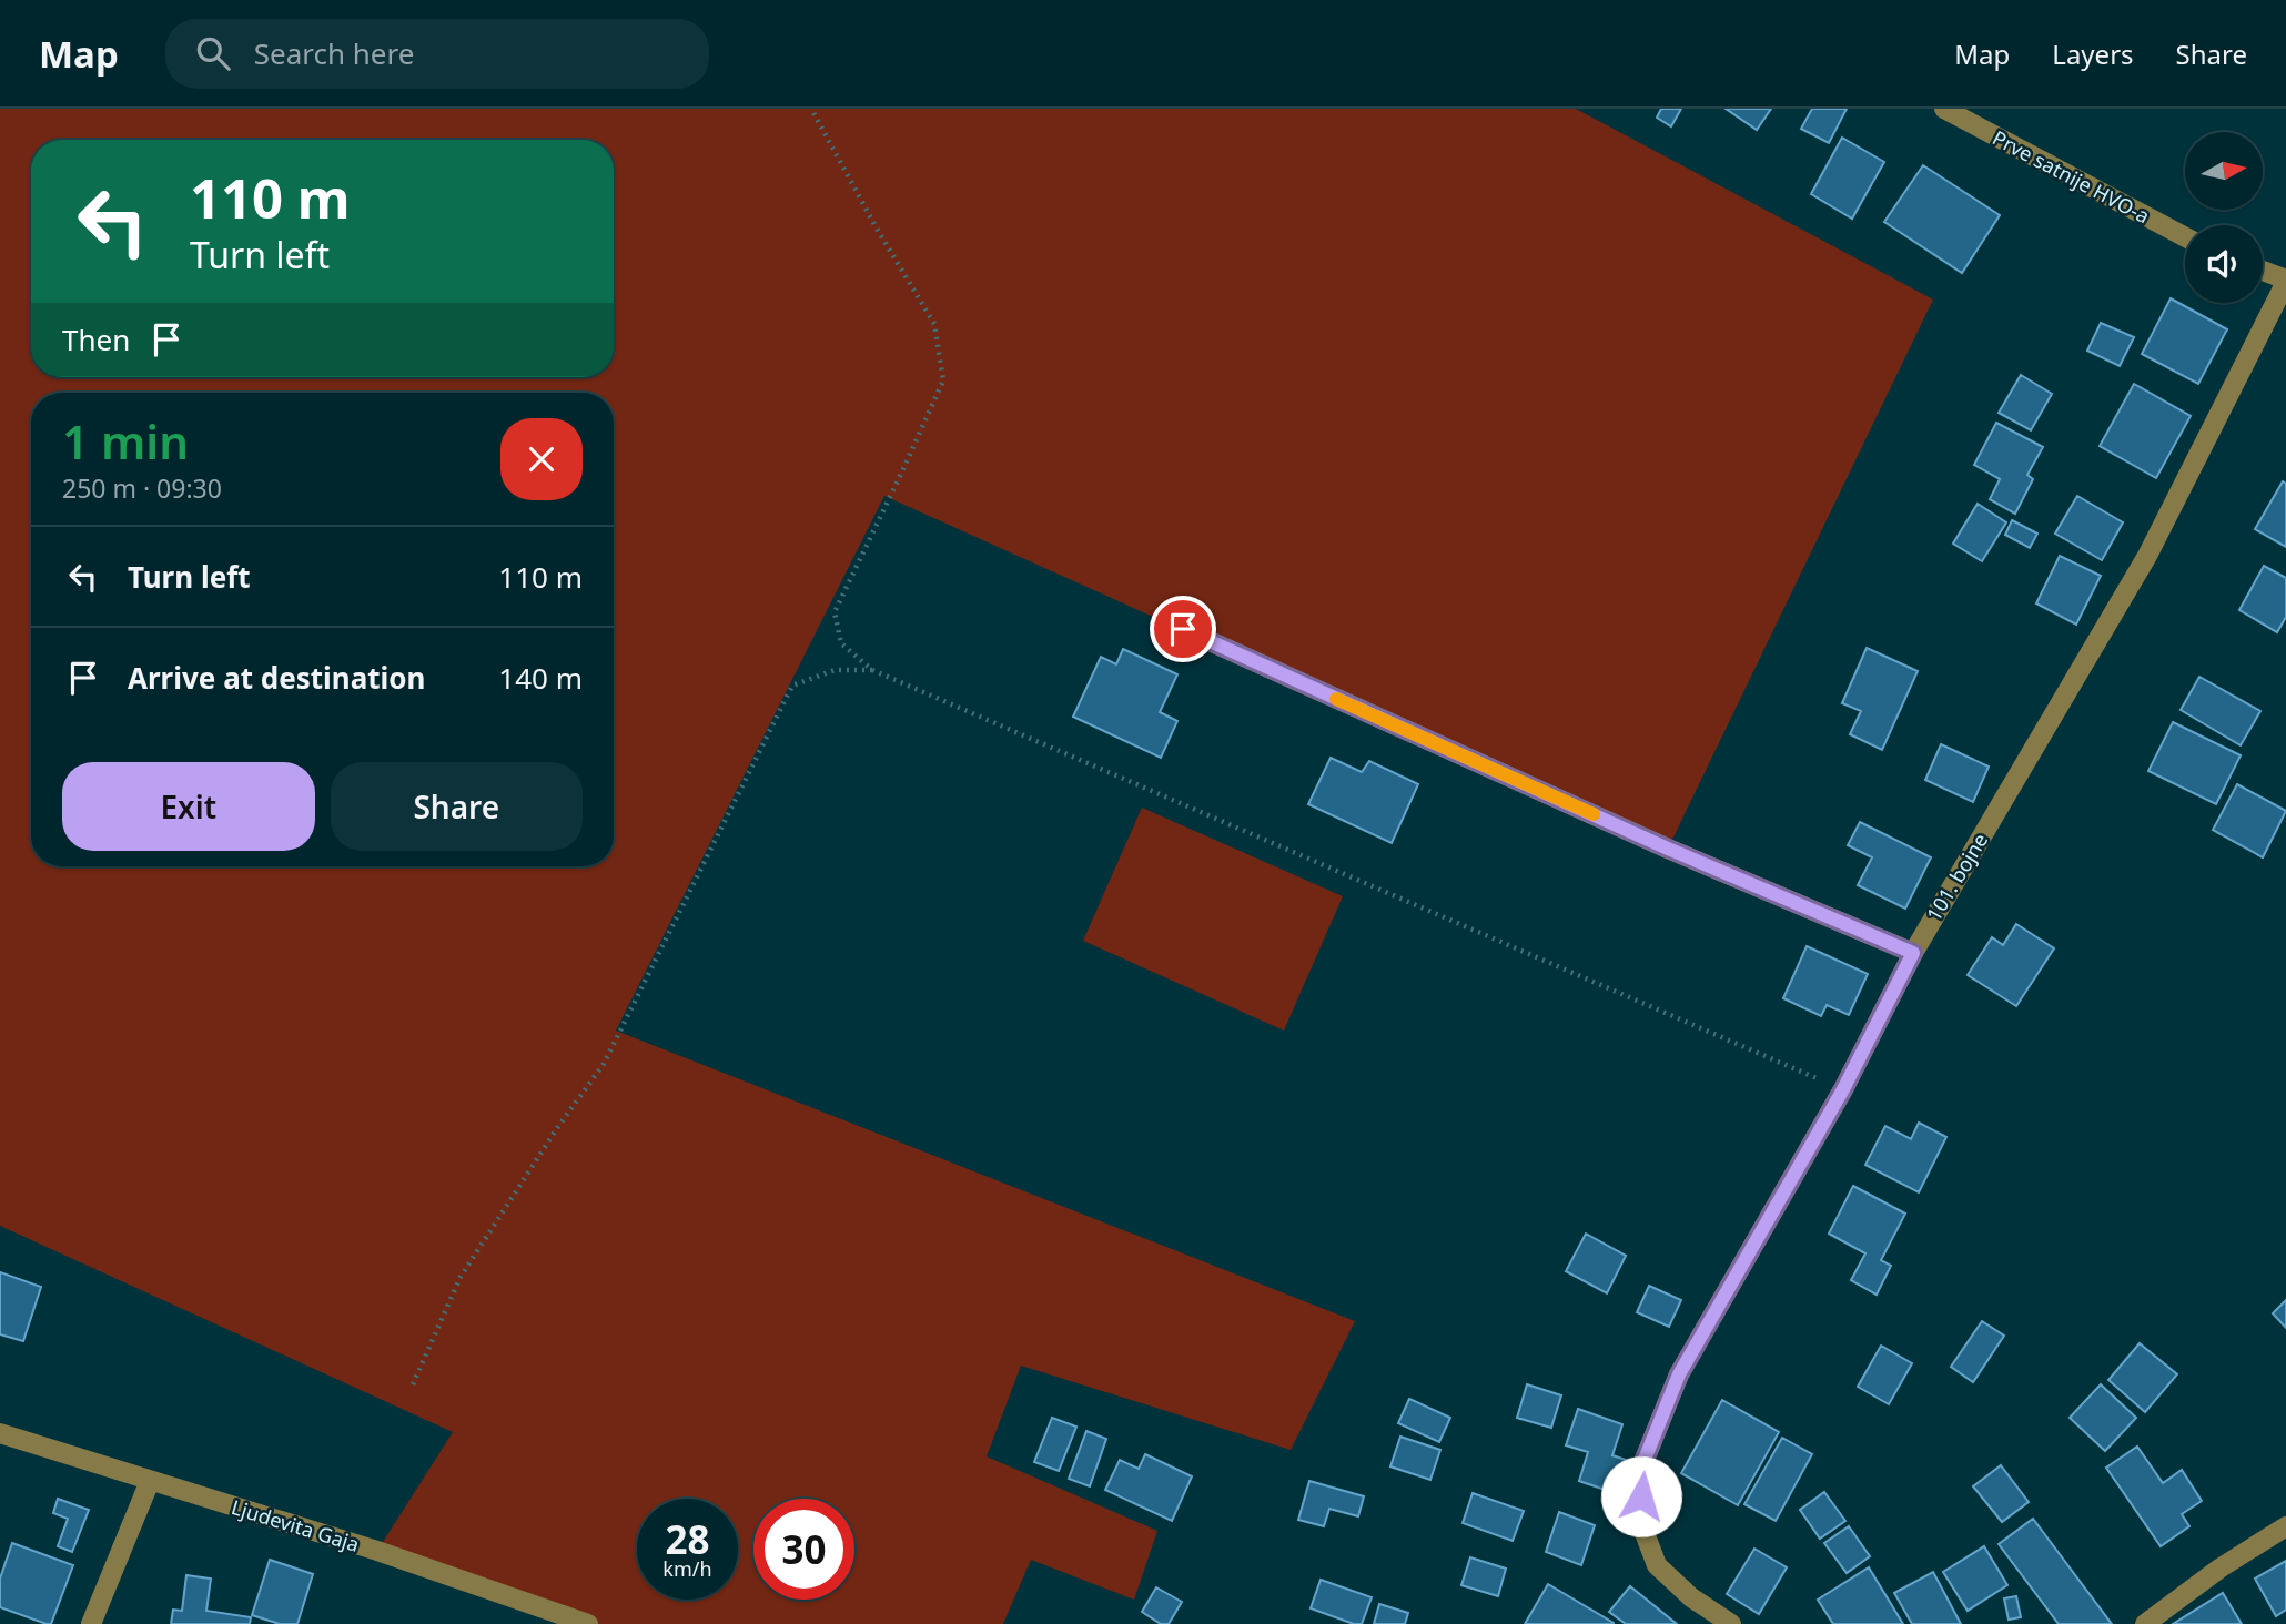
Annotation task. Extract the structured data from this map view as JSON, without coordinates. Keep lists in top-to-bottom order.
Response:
{
  "streets": {
    "street": ["Prve satnije HVO-a", "101. bojne", "Ljudevita Gaja"]
  },
  "north": "right",
  "page": {
    "header": "Map",
    "search": "Search here",
    "nav": ["Map", "Layers", "Share"],
    "turn": ["110 m", "Turn left"],
    "then": "Then",
    "heading": ["1 min", "250 m · 09:30"],
    "list": [
      {
        "name": "Turn left",
        "value": "110 m"
      },
      {
        "name": "Arrive at destination",
        "value": "140 m"
      }
    ],
    "buttons": ["Exit", "Share"],
    "speed": "28 km/h",
    "limit": "30"
  }
}
